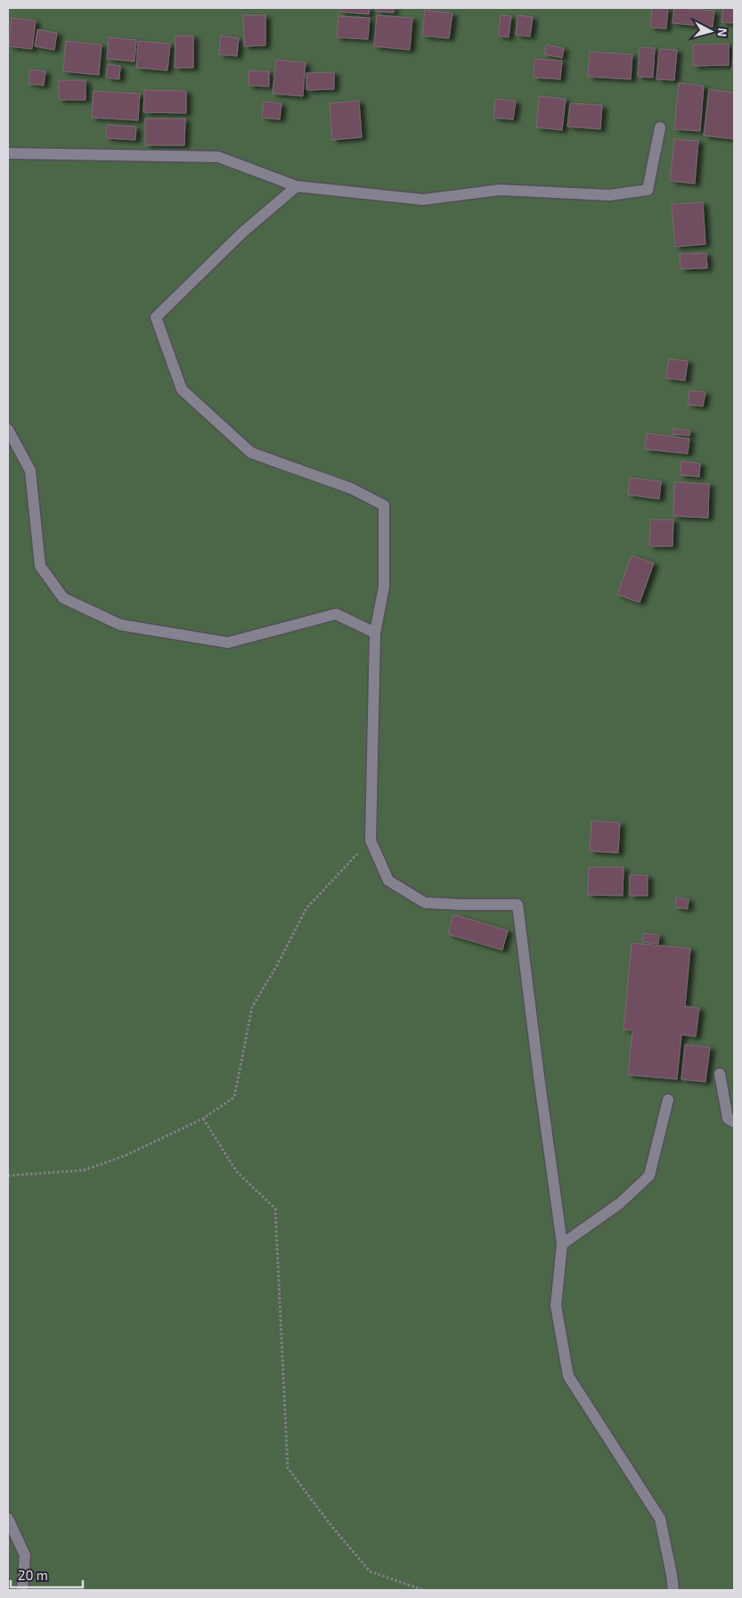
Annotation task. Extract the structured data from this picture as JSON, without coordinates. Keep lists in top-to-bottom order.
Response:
{
  "scale_bar": "20 m",
  "north": "right"
}
